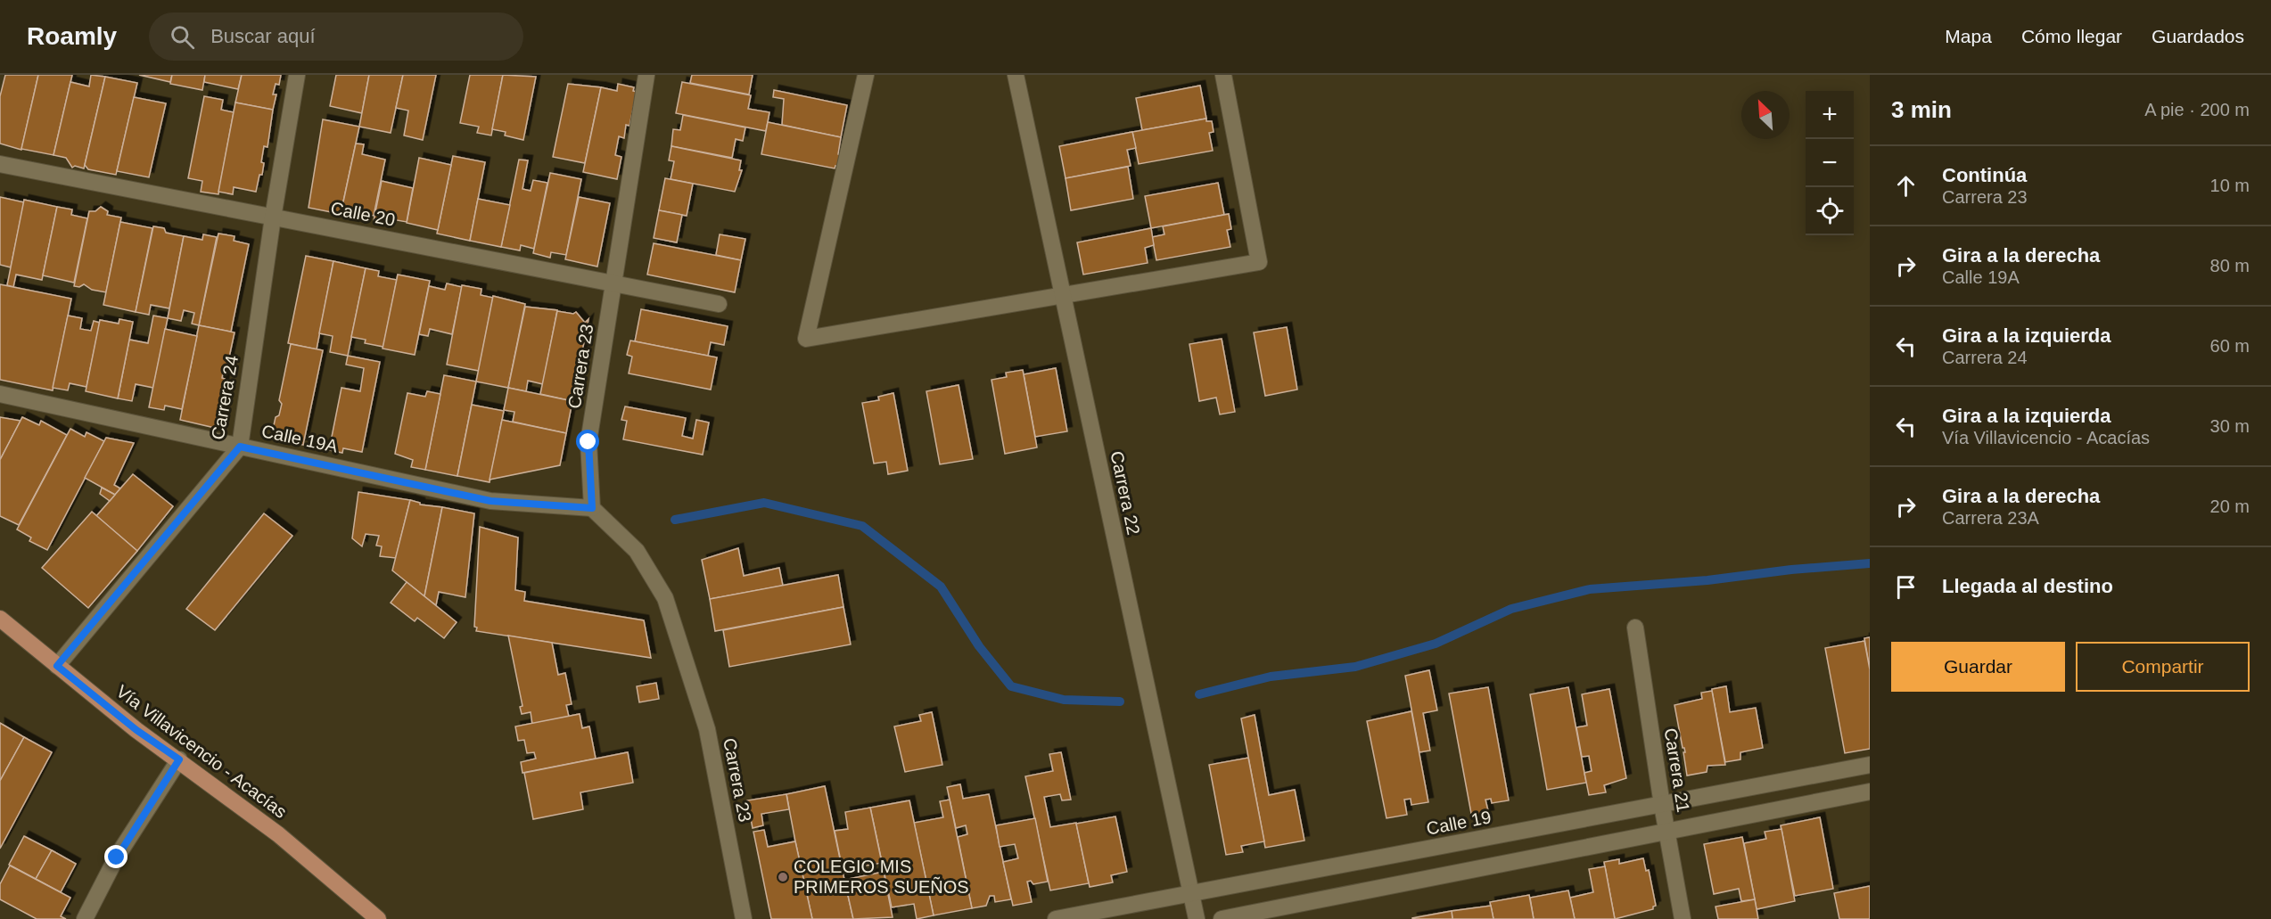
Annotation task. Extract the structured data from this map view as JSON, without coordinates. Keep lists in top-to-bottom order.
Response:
{
  "streets": {
    "main road": ["Vía Villavicencio - Acacías"],
    "street": [
      "Calle 20",
      "Carrera 23",
      "Carrera 24",
      "Calle 19A",
      "Carrera 22",
      "Carrera 21",
      "Calle 19"
    ]
  },
  "crossings": [
    ["Calle 20", "Carrera 23"],
    ["Calle 20", "Carrera 24"],
    ["Carrera 23", "Calle 19A"],
    ["Carrera 24", "Calle 19A"],
    ["Carrera 24", "Vía Villavicencio - Acacías"],
    ["Carrera 22", "Calle 19"],
    ["Carrera 21", "Calle 19"]
  ],
  "places": ["COLEGIO MIS PRIMEROS SUEÑOS"],
  "north": "top left",
  "page": {
    "header": "Roamly",
    "search": "Buscar aquí",
    "nav": ["Mapa", "Cómo llegar", "Guardados"],
    "heading": ["3 min", "A pie · 200 m"],
    "map_buttons": ["+", "−"],
    "list": [
      ["Continúa", "Carrera 23", "10 m"],
      ["Gira a la derecha", "Calle 19A", "80 m"],
      ["Gira a la izquierda", "Carrera 24", "60 m"],
      ["Gira a la izquierda", "Vía Villavicencio - Acacías", "30 m"],
      ["Gira a la derecha", "Carrera 23A", "20 m"],
      "Llegada al destino"
    ],
    "buttons": ["Guardar", "Compartir"]
  }
}
